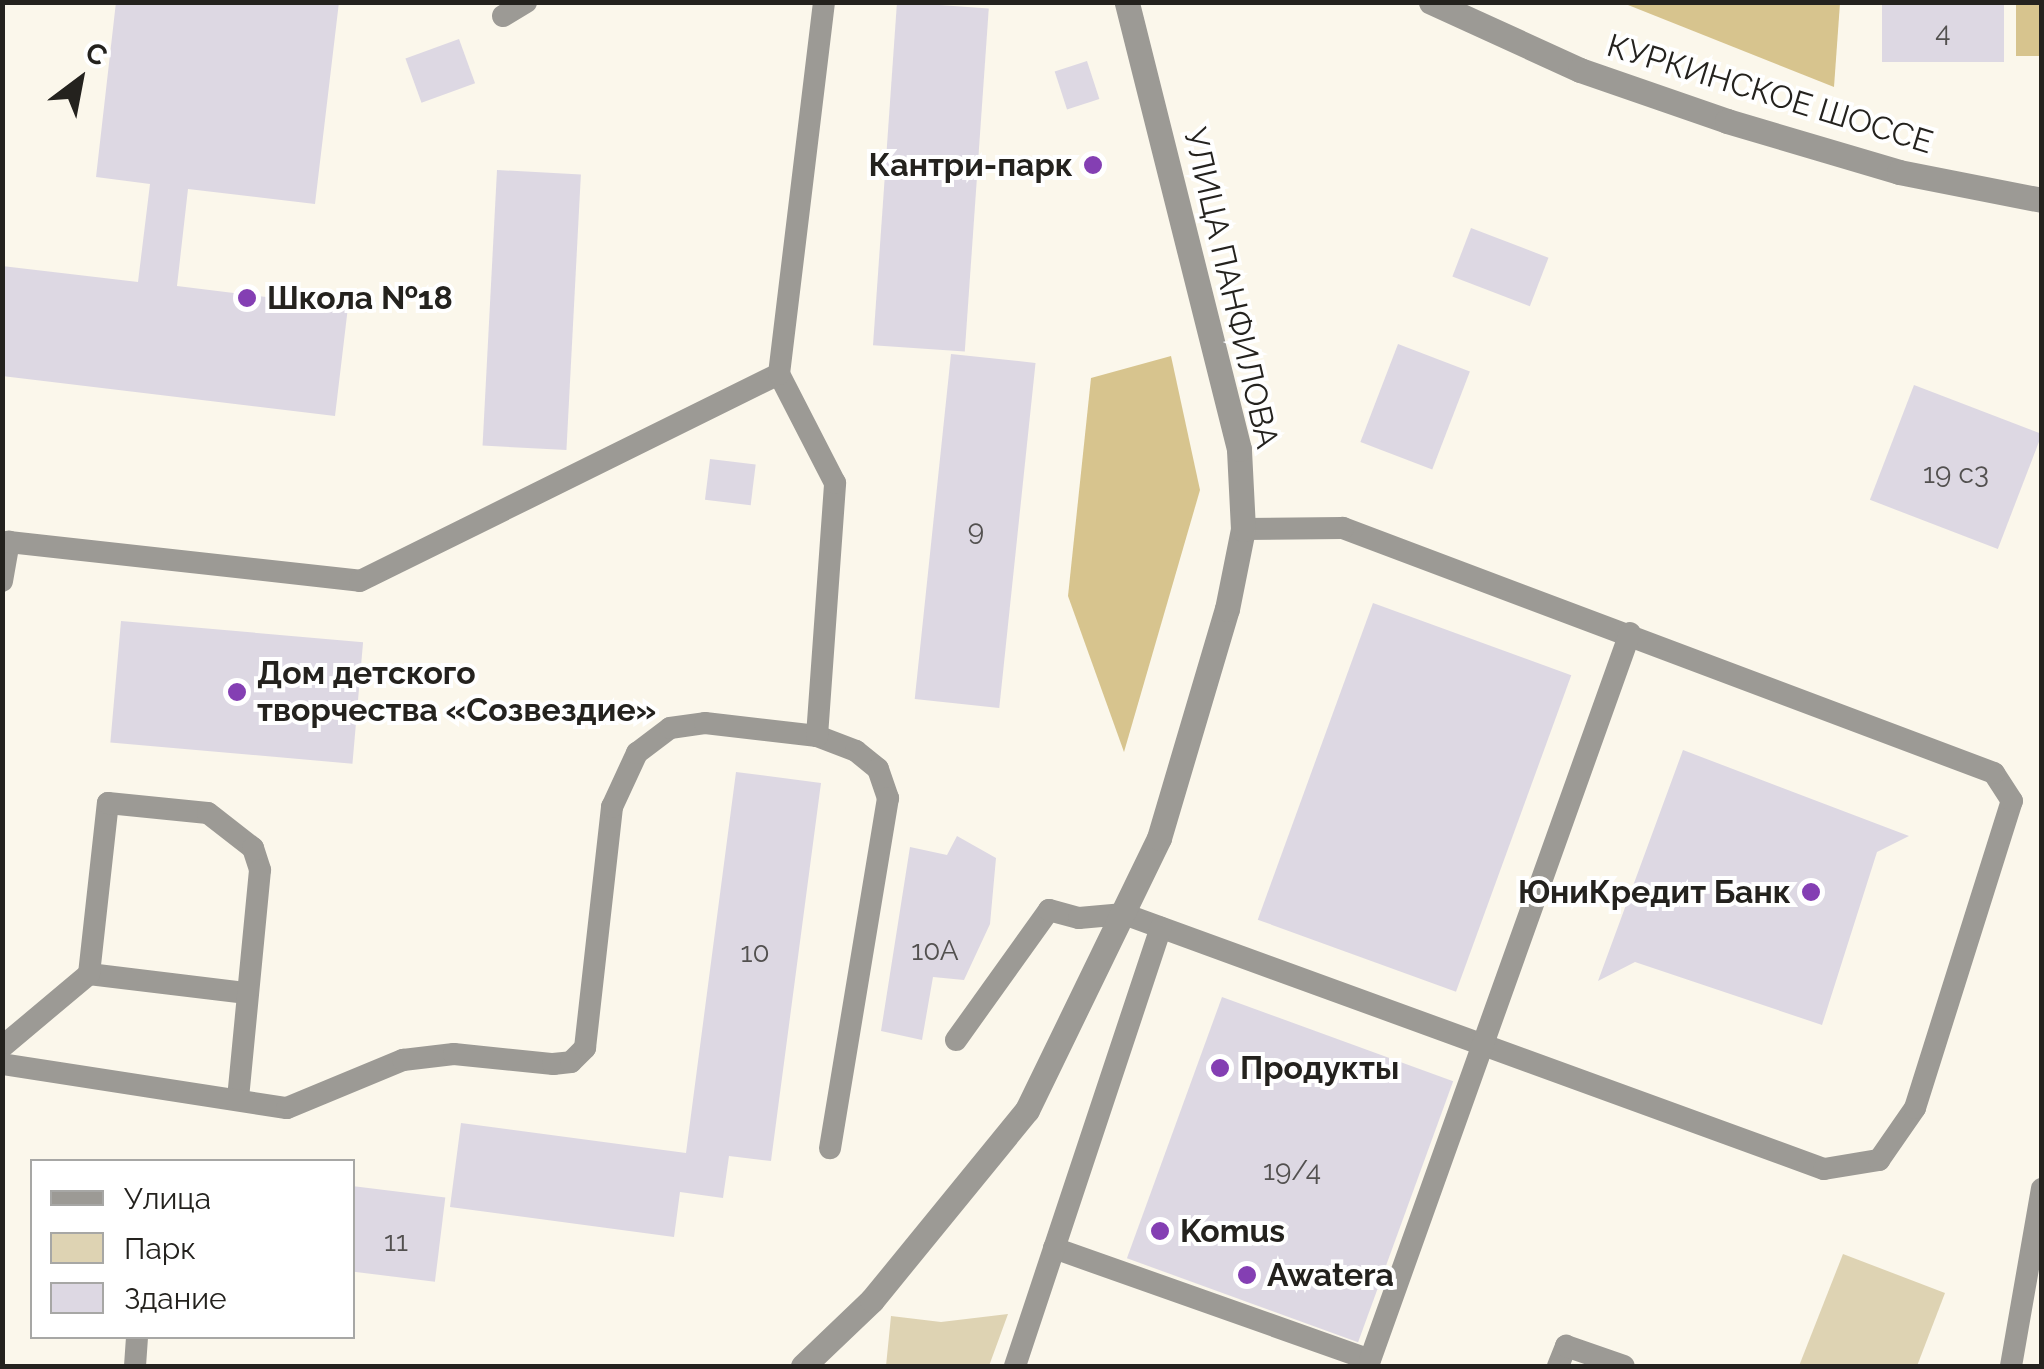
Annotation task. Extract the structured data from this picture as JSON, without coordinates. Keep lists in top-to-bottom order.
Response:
{
  "streets": {
    "street": ["КУРКИНСКОЕ ШОССЕ", "УЛИЦА ПАНФИЛОВА"]
  },
  "places": [
    "Кантри-парк",
    "Школа №18",
    "Дом детского творчества «Созвездие»",
    "ЮниКредит Банк",
    "Продукты",
    "Komus",
    "Awatera"
  ],
  "house_numbers": [
    "4",
    "19 с3",
    "9",
    "10А",
    "10",
    "19/4",
    "11"
  ],
  "legend": ["Улица", "Парк", "Здание"],
  "north": "top right"
}
